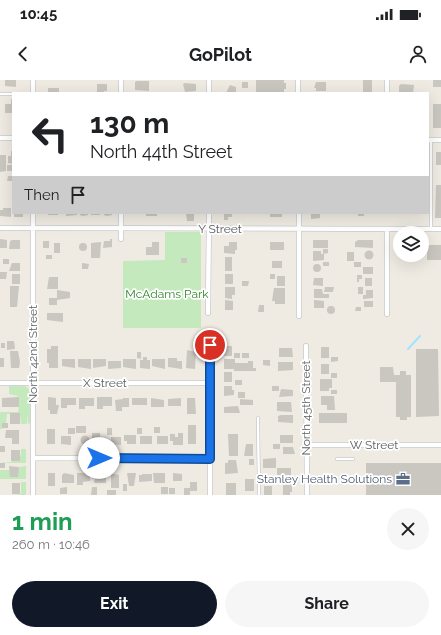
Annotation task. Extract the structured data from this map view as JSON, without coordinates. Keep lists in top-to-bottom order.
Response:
{
  "streets": {
    "street": [
      "Y Street",
      "North 42nd Street",
      "X Street",
      "North 45th Street",
      "W Street"
    ]
  },
  "crossings": [
    ["Y Street", "North 42nd Street"],
    ["North 42nd Street", "X Street"],
    ["North 45th Street", "W Street"]
  ],
  "parks": ["McAdams Park"],
  "places": {
    "office": ["Stanley Health Solutions"]
  },
  "page": {
    "status": "10:45",
    "header": "GoPilot",
    "turn": ["130 m", "North 44th Street"],
    "then": "Then",
    "heading": ["1 min", "260 m · 10:46"],
    "buttons": ["Exit", "Share"]
  }
}
